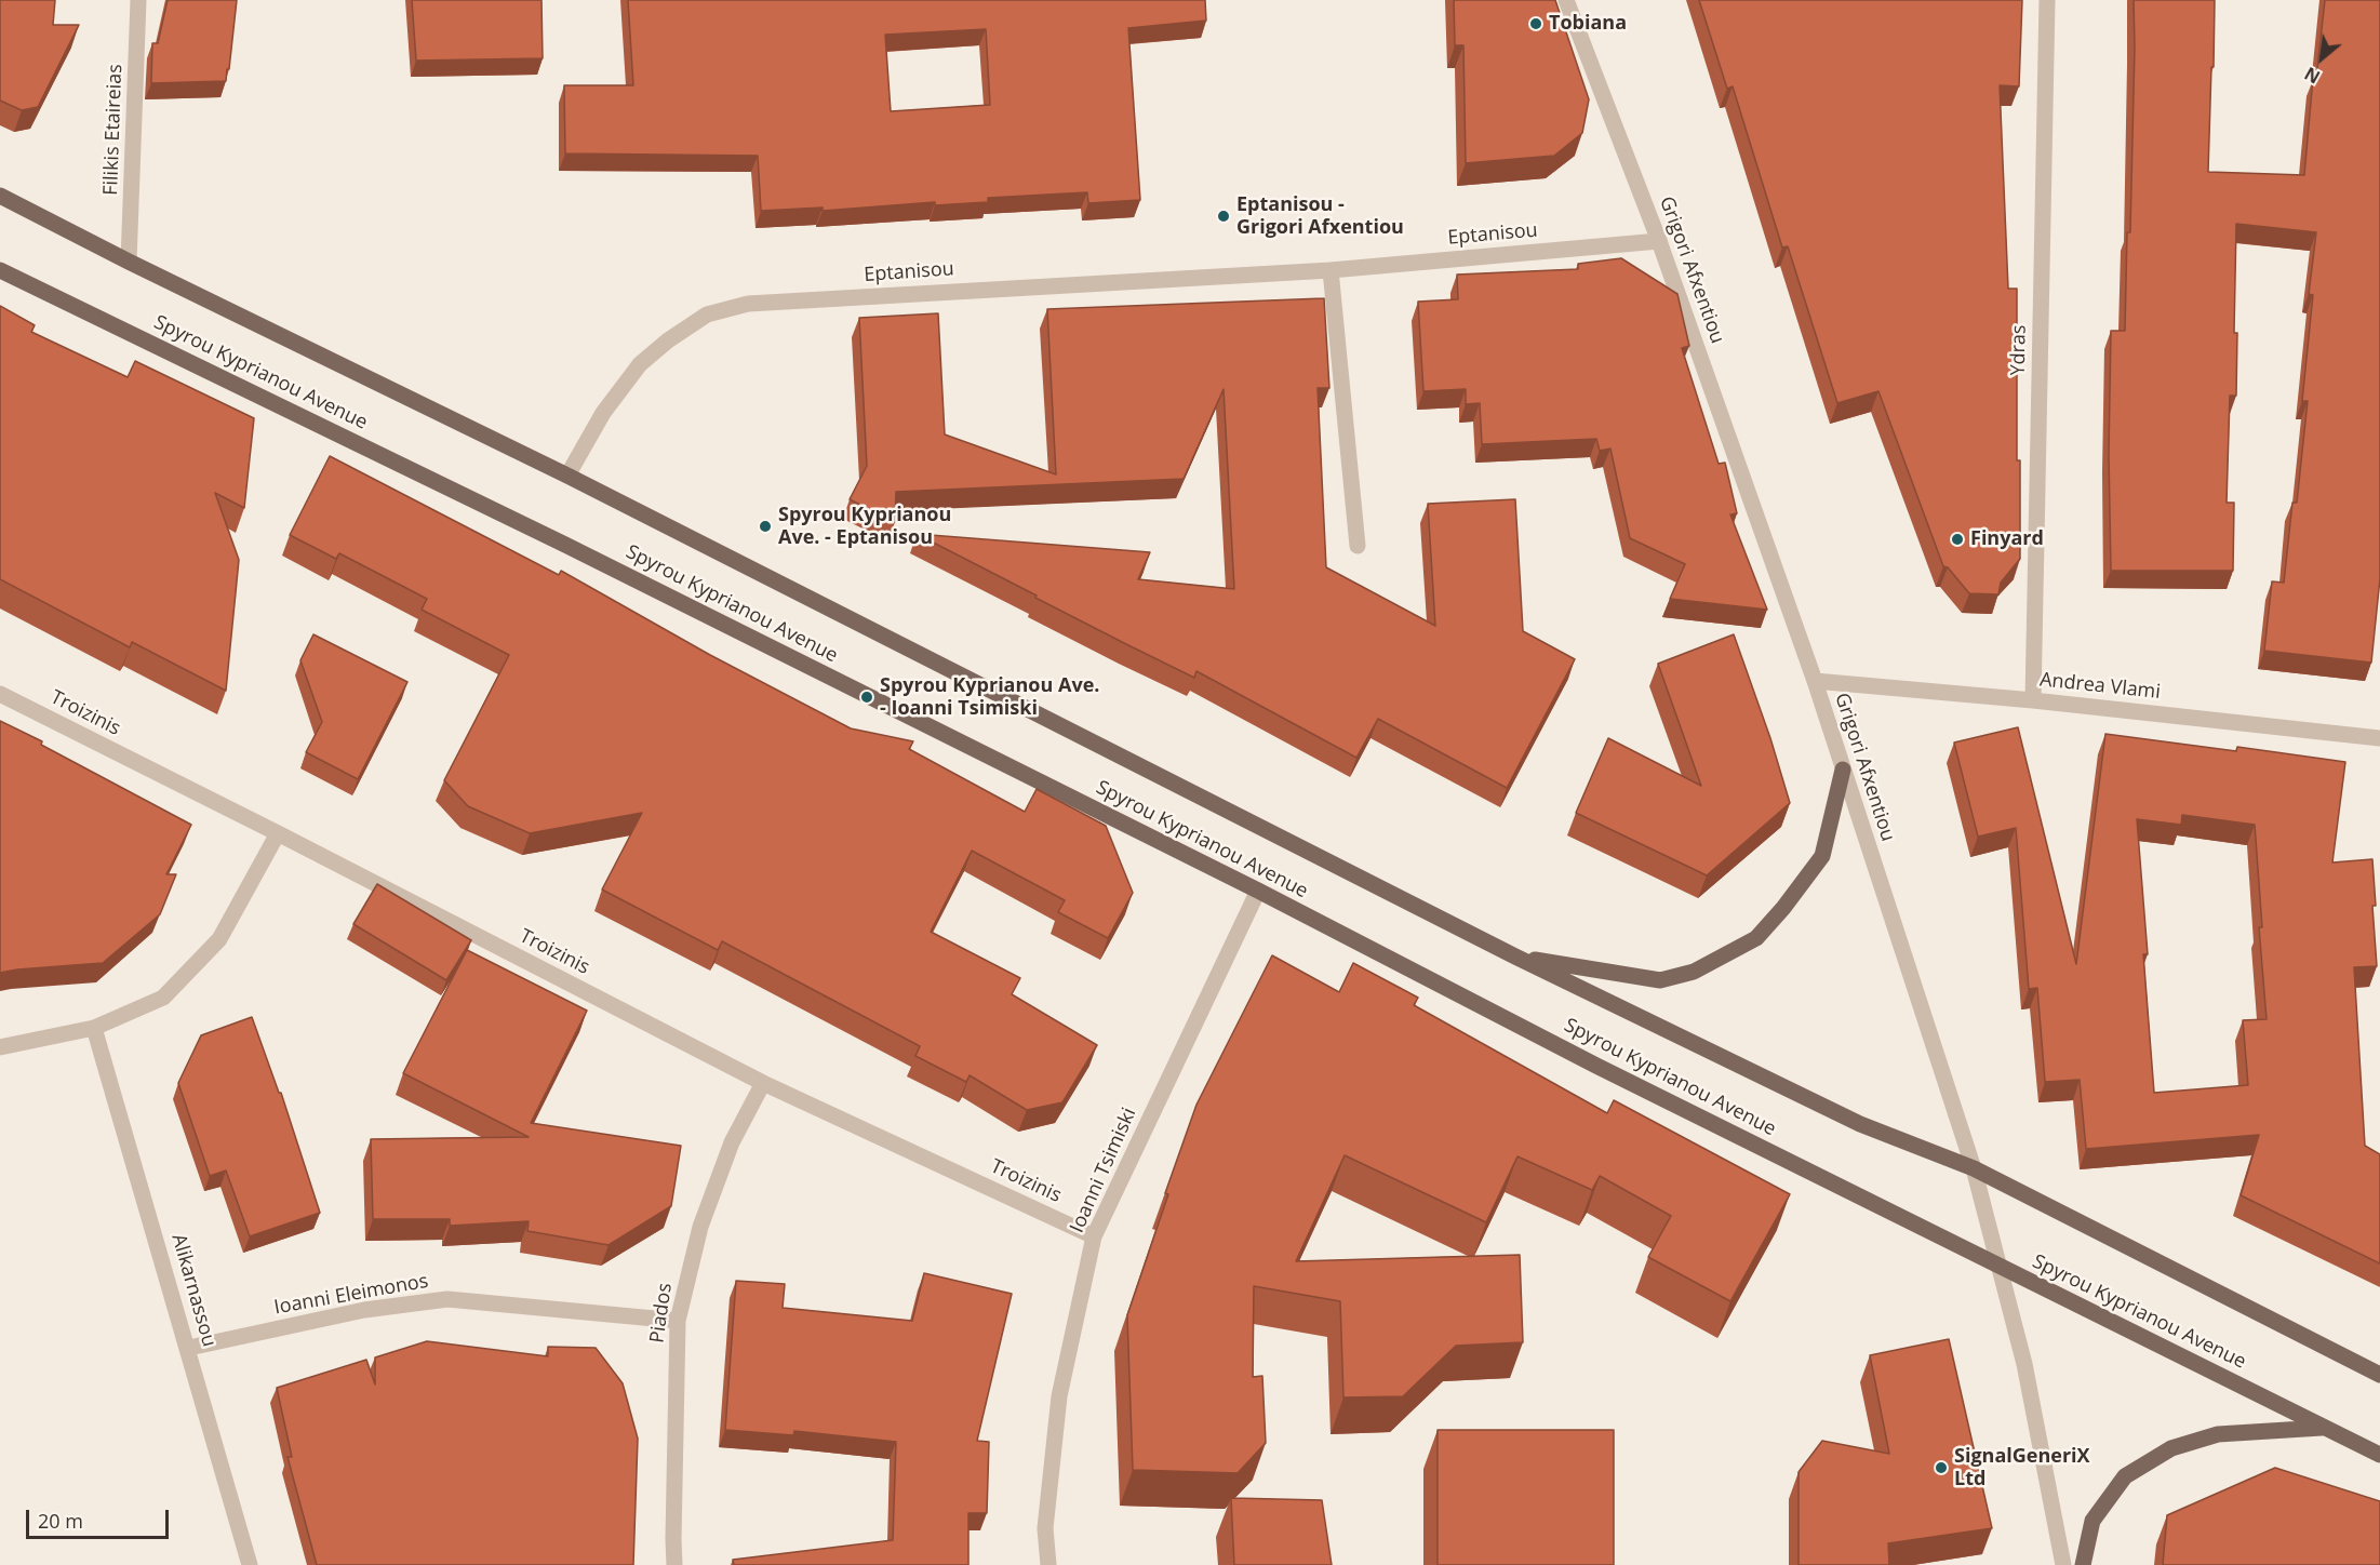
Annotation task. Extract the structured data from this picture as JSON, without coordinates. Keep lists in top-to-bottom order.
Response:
{
  "streets": {
    "main road": ["Spyrou Kyprianou Avenue"],
    "street": [
      "Filikis Etaireias",
      "Eptanisou",
      "Grigori Afxentiou",
      "Ydras",
      "Andrea Vlami",
      "Troizinis",
      "Ioanni Tsimiski",
      "Alikarnassou",
      "Ioanni Eleimonos",
      "Piados"
    ]
  },
  "crossings": [
    ["Filikis Etaireias", "Spyrou Kyprianou Avenue"],
    ["Eptanisou", "Grigori Afxentiou"],
    ["Eptanisou", "Spyrou Kyprianou Avenue"],
    ["Grigori Afxentiou", "Spyrou Kyprianou Avenue"],
    ["Grigori Afxentiou", "Andrea Vlami"],
    ["Ydras", "Andrea Vlami"],
    ["Spyrou Kyprianou Avenue", "Ioanni Tsimiski"],
    ["Troizinis", "Ioanni Tsimiski"],
    ["Troizinis", "Piados"],
    ["Alikarnassou", "Ioanni Eleimonos"],
    ["Ioanni Eleimonos", "Piados"]
  ],
  "places": [
    "Tobiana",
    "Eptanisou - Grigori Afxentiou",
    "Spyrou Kyprianou Ave. - Eptanisou",
    "Finyard",
    "Spyrou Kyprianou Ave. - Ioanni Tsimiski",
    "SignalGeneriX Ltd"
  ],
  "scale_bar": "20 m",
  "north": "bottom left"
}
